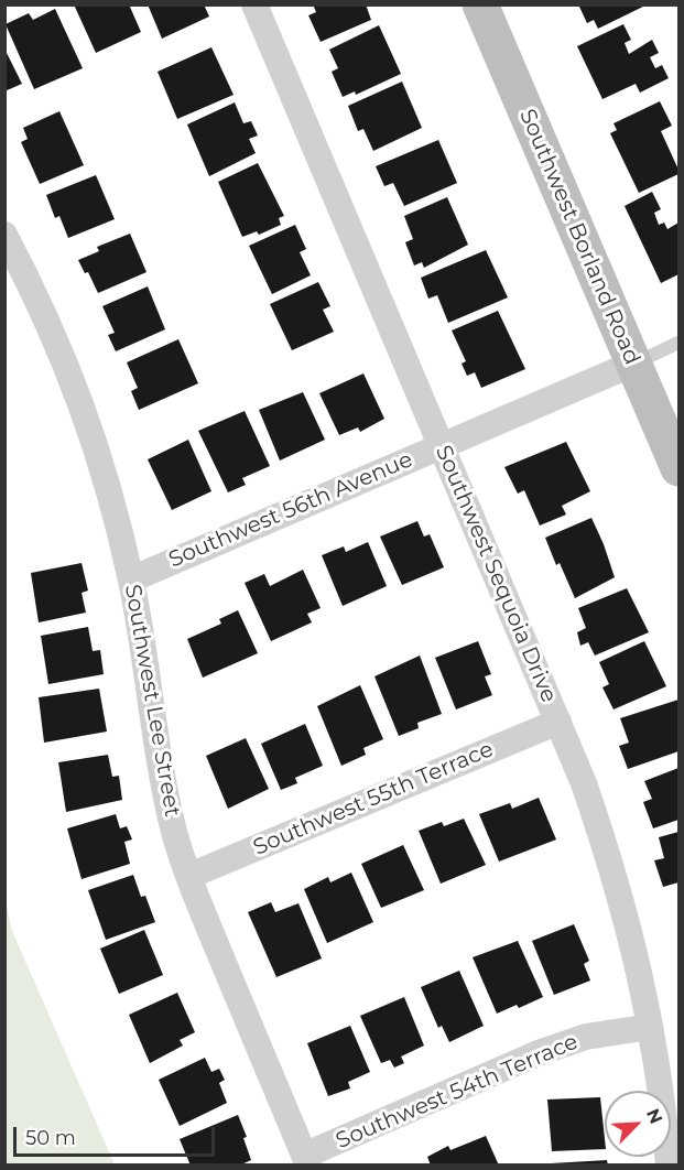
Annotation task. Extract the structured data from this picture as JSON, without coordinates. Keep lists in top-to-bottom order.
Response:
{
  "streets": {
    "main road": ["Southwest Borland Road"],
    "street": [
      "Southwest 56th Avenue",
      "Southwest Sequoia Drive",
      "Southwest Lee Street",
      "Southwest 55th Terrace",
      "Southwest 54th Terrace"
    ]
  },
  "crossings": [
    ["Southwest Borland Road", "Southwest 56th Avenue"],
    ["Southwest 56th Avenue", "Southwest Sequoia Drive"],
    ["Southwest 56th Avenue", "Southwest Lee Street"],
    ["Southwest Sequoia Drive", "Southwest 55th Terrace"],
    ["Southwest Sequoia Drive", "Southwest 54th Terrace"],
    ["Southwest Lee Street", "Southwest 55th Terrace"],
    ["Southwest Lee Street", "Southwest 54th Terrace"]
  ],
  "scale_bar": "50 m",
  "north": "top right"
}
